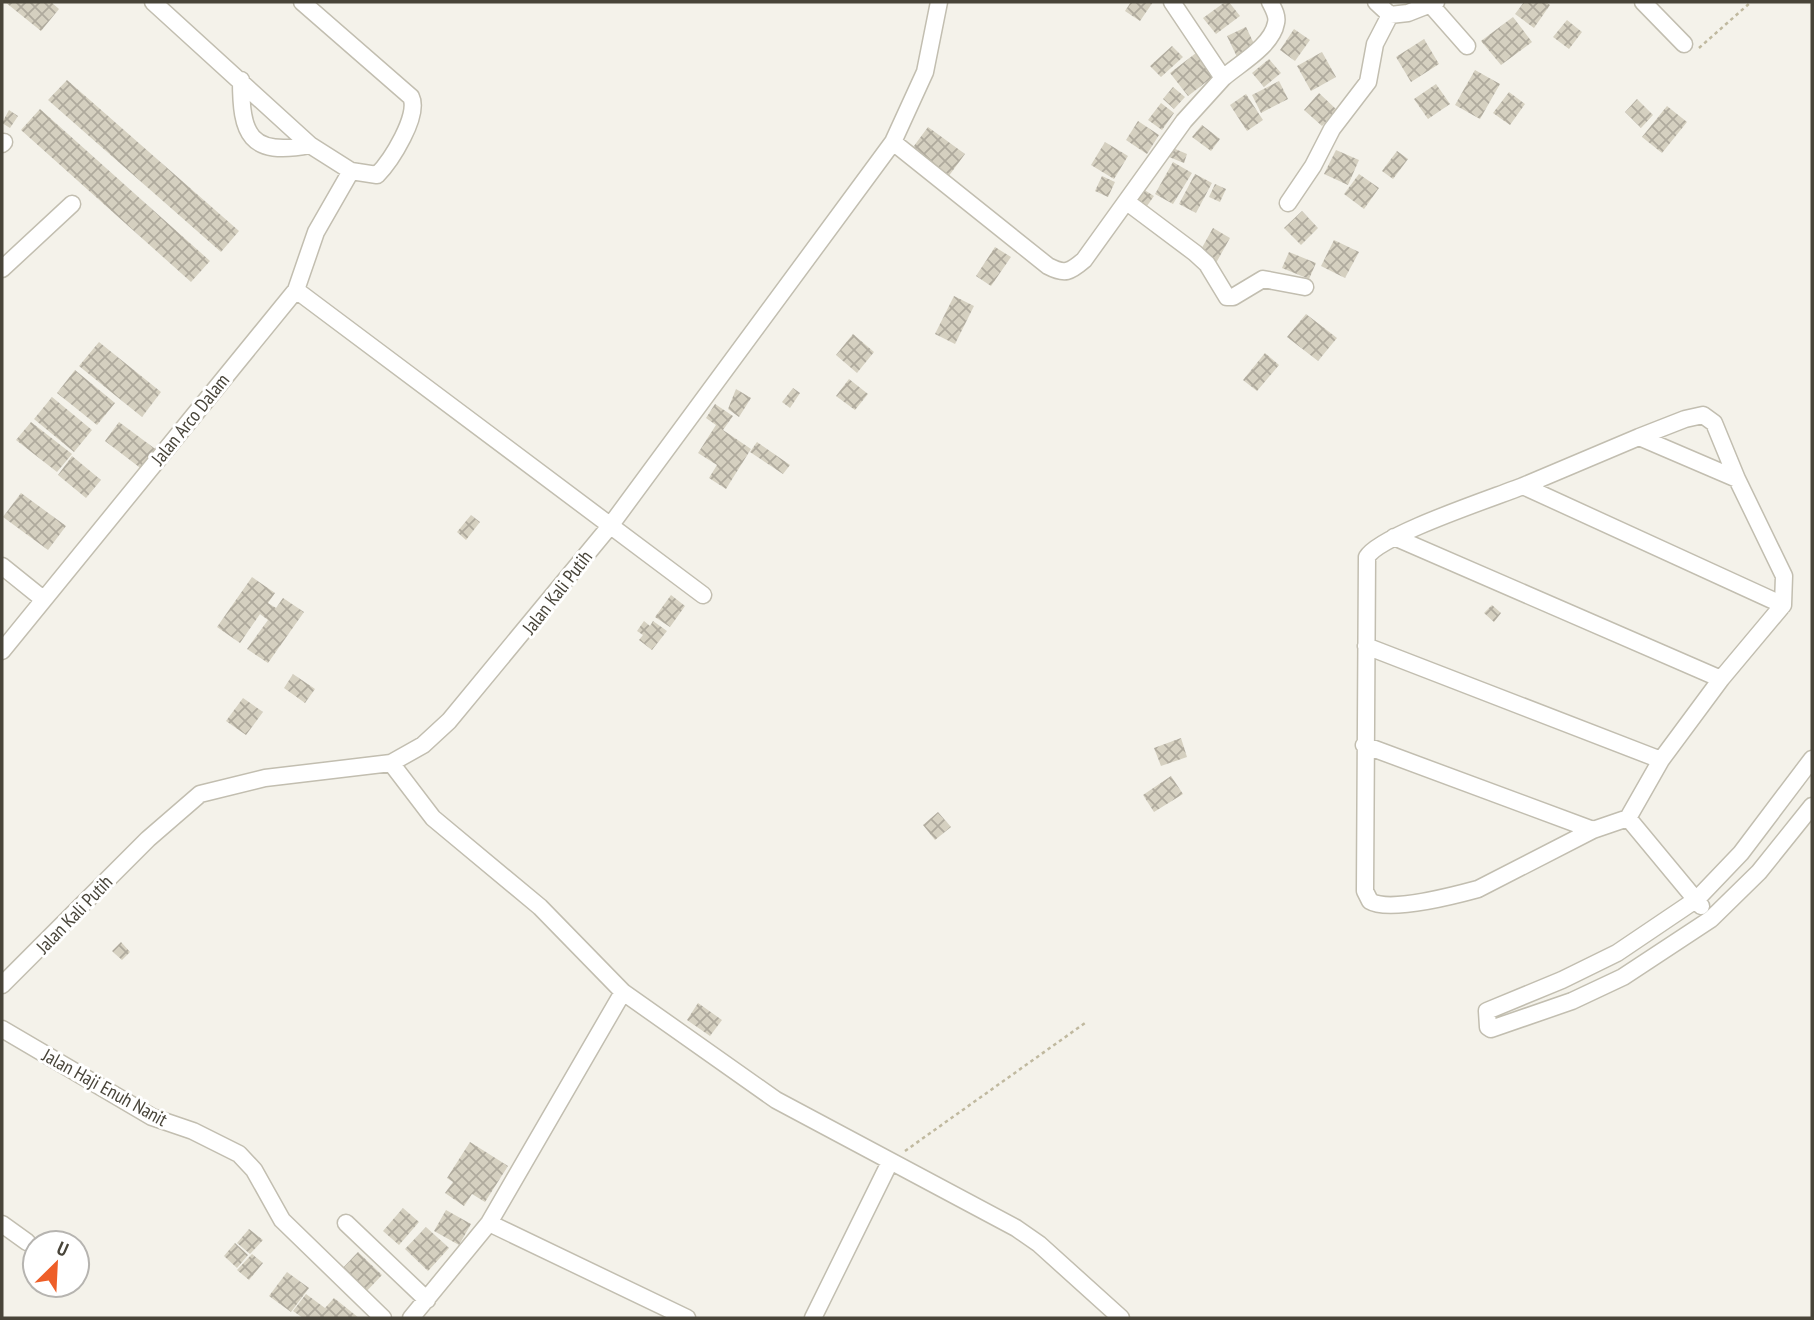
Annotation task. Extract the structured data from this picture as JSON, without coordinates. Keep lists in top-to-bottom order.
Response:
{
  "streets": {
    "street": ["Jalan Arco Dalam", "Jalan Kali Putih", "Jalan Haji Enuh Nanit"]
  },
  "north": "top right"
}
